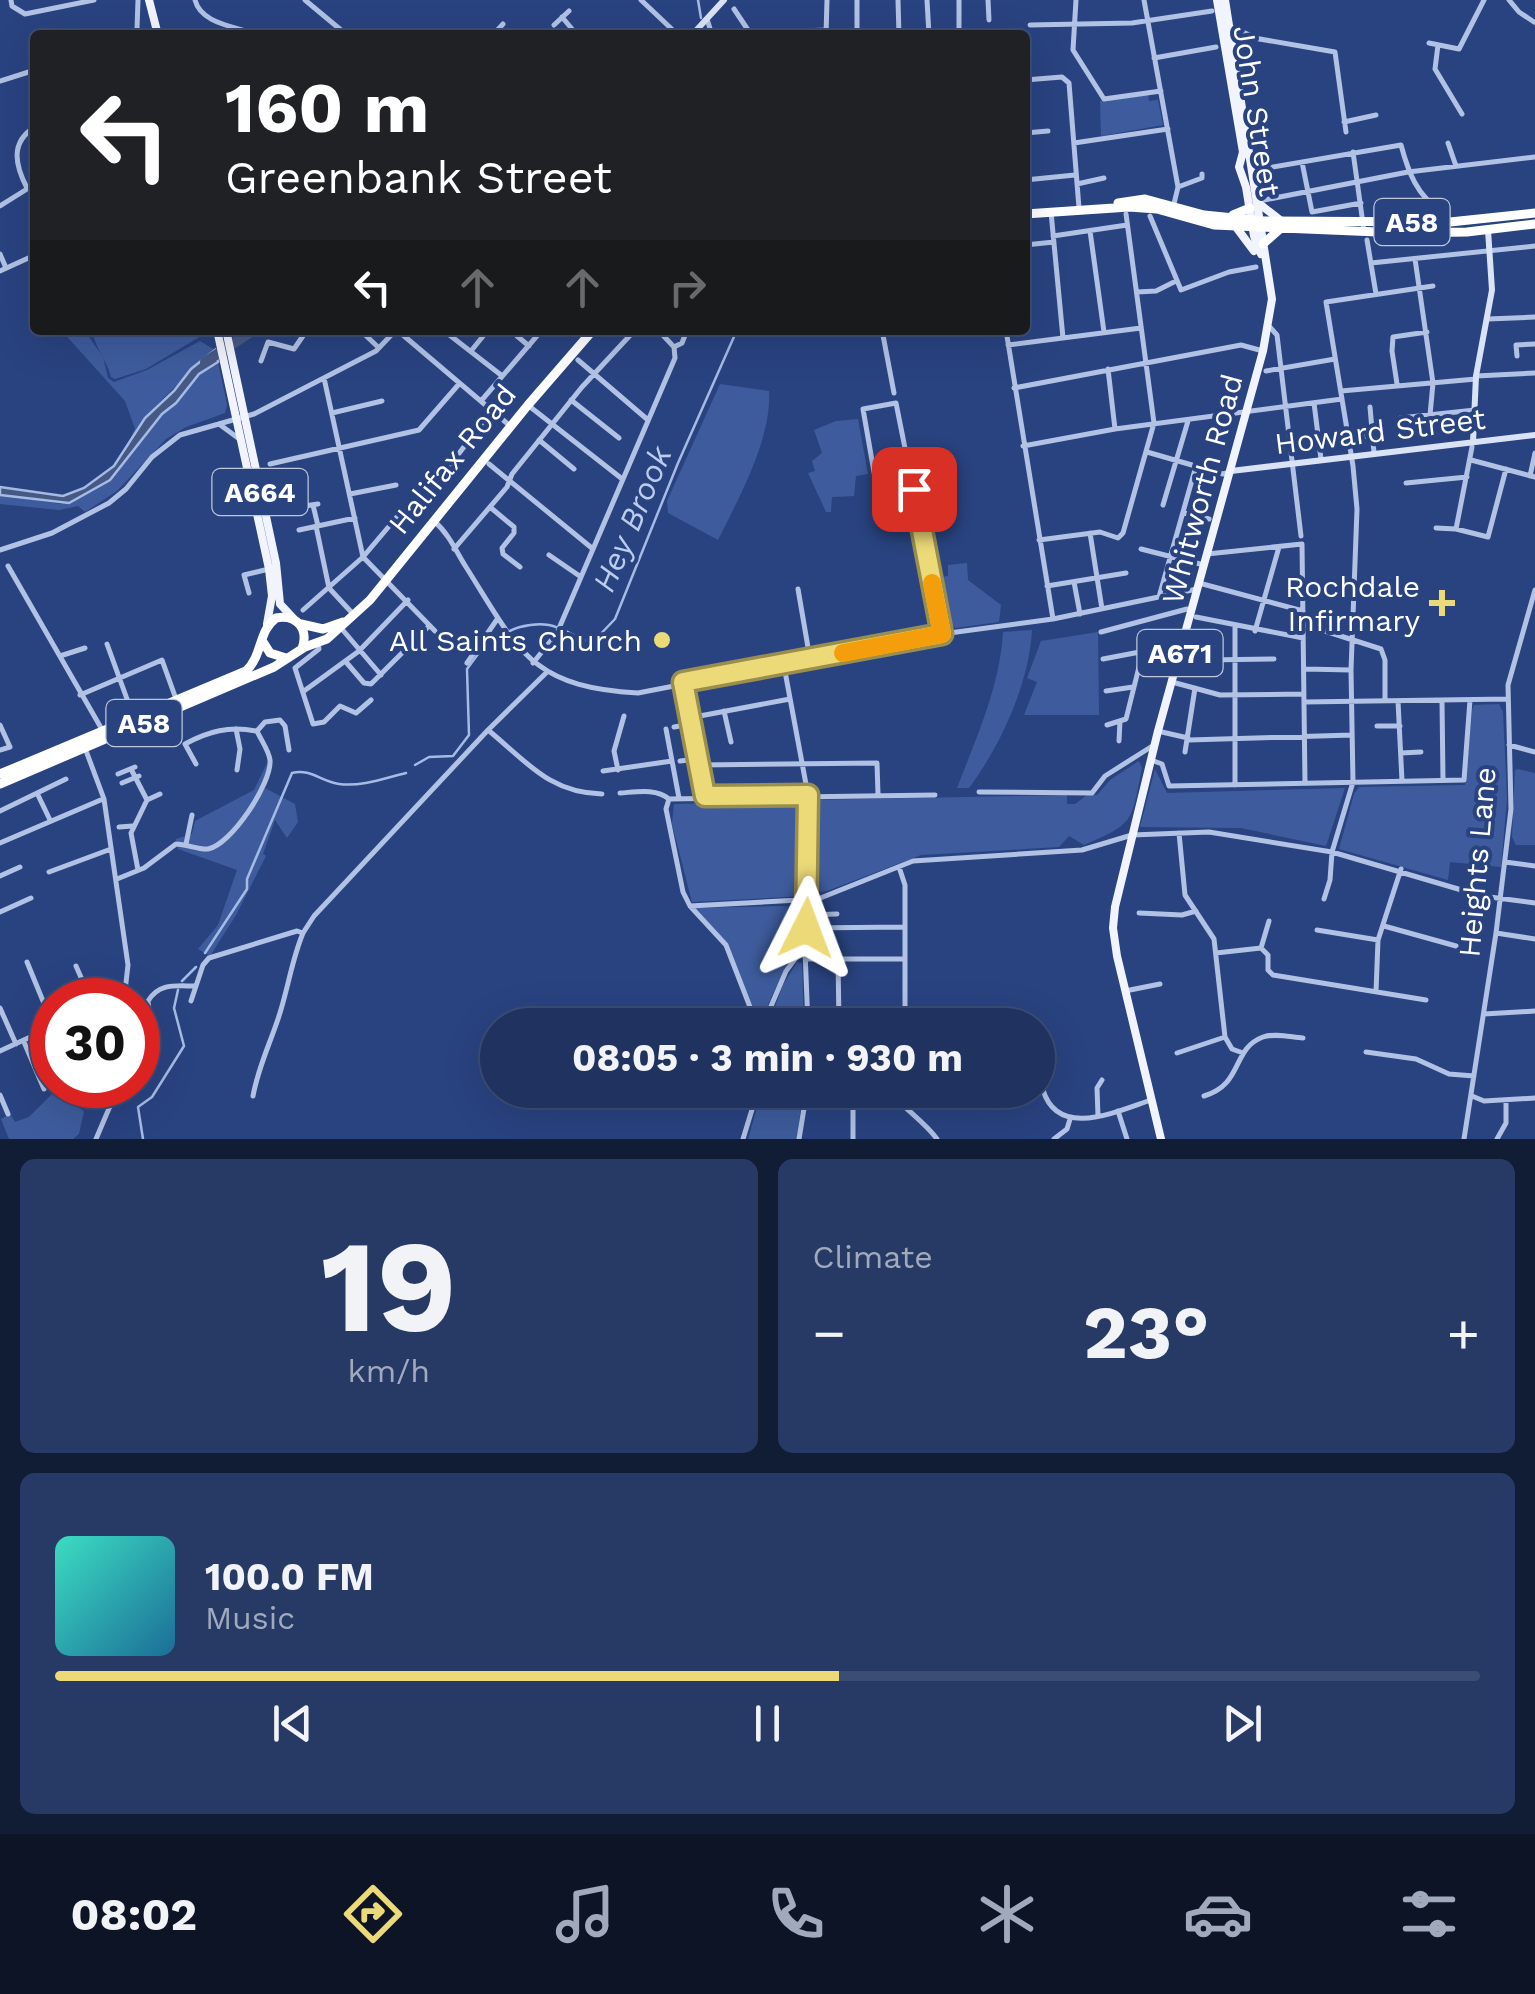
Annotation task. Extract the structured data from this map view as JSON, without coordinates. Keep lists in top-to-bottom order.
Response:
{
  "streets": {
    "highway": ["A58", "Halifax Road"],
    "main road": [
      "John Street",
      "Whitworth Road",
      "A664",
      "A671"
    ],
    "street": ["Howard Street", "Heights Lane"]
  },
  "crossings": [
    ["John Street", "A58"],
    ["John Street", "Whitworth Road"],
    ["A58", "Halifax Road"],
    ["A58", "Whitworth Road"],
    ["A58", "A664"],
    ["Howard Street", "Whitworth Road"],
    ["Halifax Road", "A664"]
  ],
  "water": ["Hey Brook"],
  "places": {
    "health": ["Rochdale Infirmary"],
    "other": ["All Saints Church"]
  },
  "page": {
    "turn": ["160 m", "Greenbank Street"],
    "limit": "30",
    "trip": "08:05 · 3 min · 930 m",
    "tile": [
      ["19", "km/h"],
      "Climate"
    ],
    "heat": ["−", "23°", "+"],
    "song": ["100.0 FM", "Music"],
    "tabs": "08:02"
  }
}
